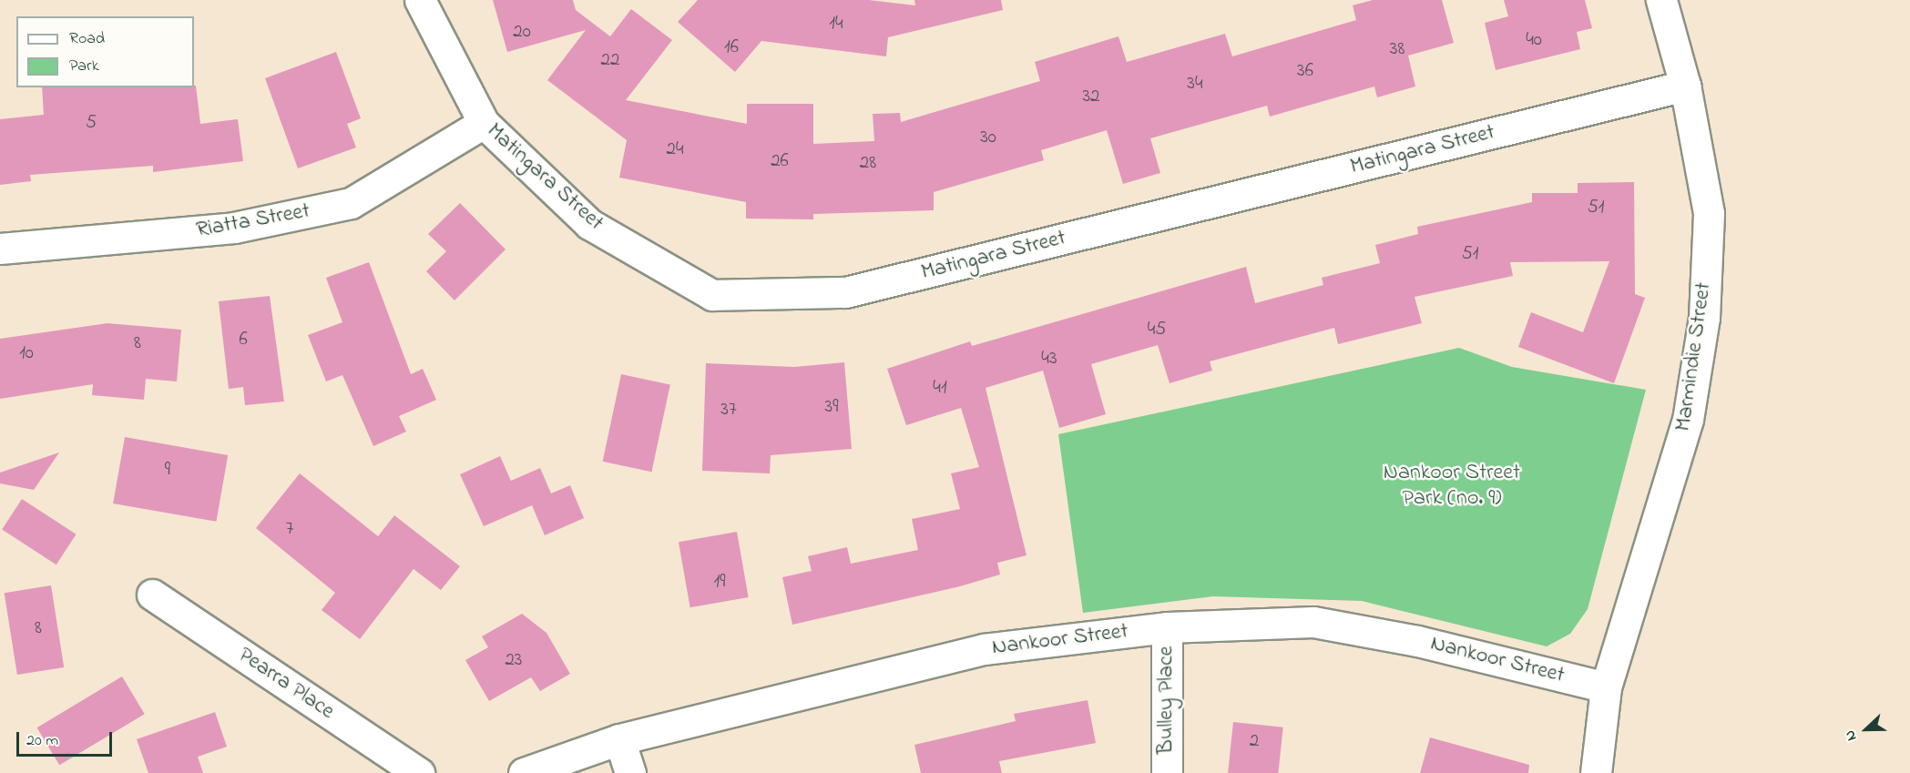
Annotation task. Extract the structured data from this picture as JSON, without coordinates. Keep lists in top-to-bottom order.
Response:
{
  "streets": {
    "street": [
      "Matingara Street",
      "Riatta Street",
      "Marmindie Street",
      "Nankoor Street",
      "Pearra Place",
      "Bulley Place"
    ]
  },
  "crossings": [
    ["Matingara Street", "Riatta Street"],
    ["Matingara Street", "Marmindie Street"],
    ["Marmindie Street", "Nankoor Street"],
    ["Nankoor Street", "Bulley Place"]
  ],
  "parks": ["Nankoor Street Park (no. 9)"],
  "house_numbers": [
    "14",
    "20",
    "40",
    "16",
    "38",
    "22",
    "36",
    "34",
    "32",
    "5",
    "30",
    "24",
    "26",
    "28",
    "51",
    "51",
    "45",
    "6",
    "8",
    "10",
    "43",
    "41",
    "39",
    "37",
    "9",
    "7",
    "19",
    "8",
    "23",
    "2"
  ],
  "legend": ["Road", "Park"],
  "scale_bar": "20 m",
  "north": "left"
}
